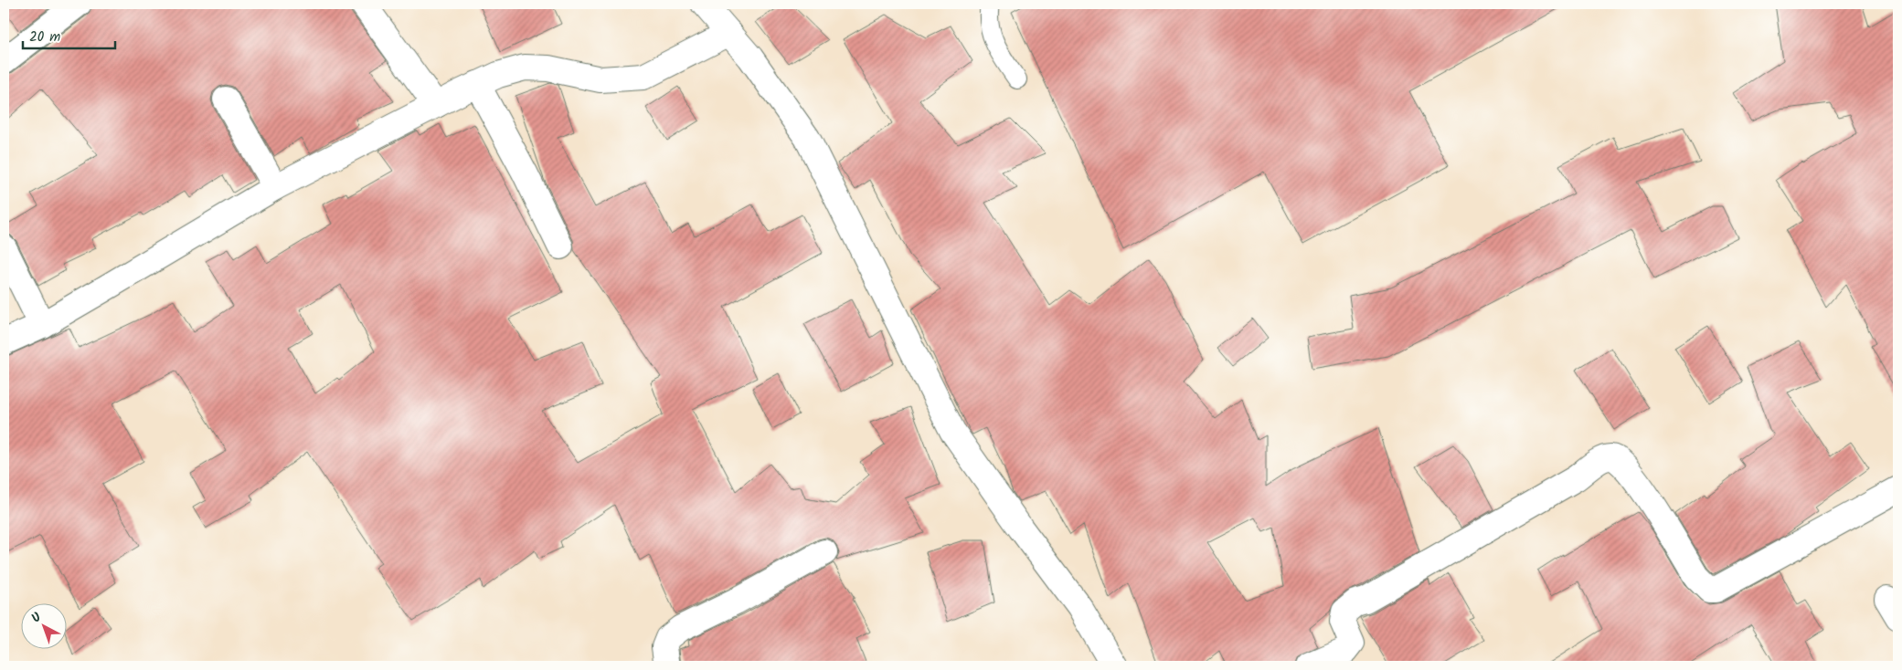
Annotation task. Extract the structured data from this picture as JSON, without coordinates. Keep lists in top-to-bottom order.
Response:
{
  "scale_bar": "20 m",
  "north": "top left"
}
